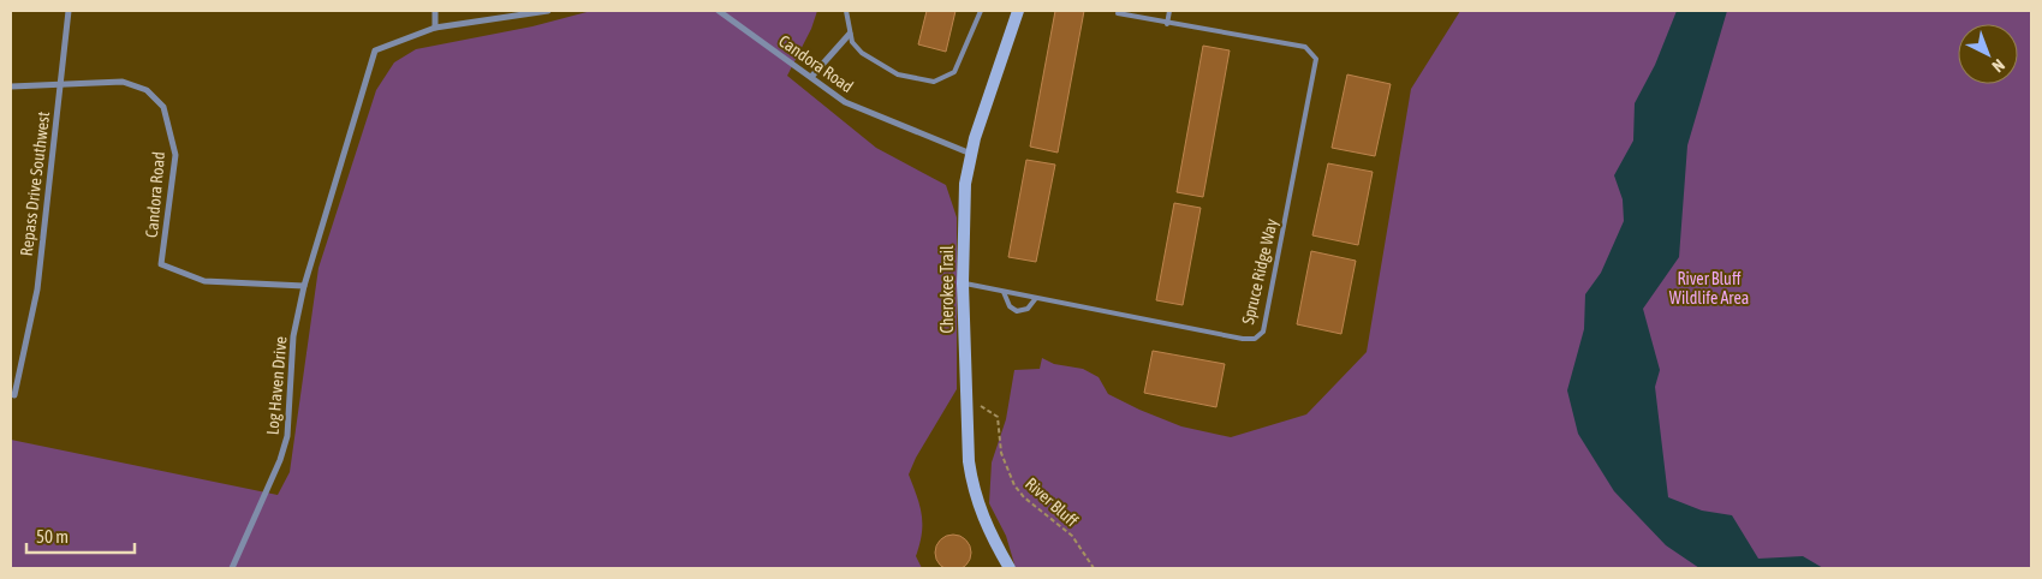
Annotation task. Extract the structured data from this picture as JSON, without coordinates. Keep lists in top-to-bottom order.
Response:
{
  "streets": {
    "street": [
      "Candora Road",
      "Repass Drive Southwest",
      "Cherokee Trail",
      "Log Haven Drive"
    ],
    "lane": ["Spruce Ridge Way"],
    "path": ["River Bluff"]
  },
  "crossings": [
    ["Candora Road", "Repass Drive Southwest"],
    ["Candora Road", "Cherokee Trail"],
    ["Candora Road", "Log Haven Drive"],
    ["Spruce Ridge Way", "Cherokee Trail"],
    ["Cherokee Trail", "River Bluff"]
  ],
  "parks": ["River Bluff Wildlife Area"],
  "scale_bar": "50 m",
  "north": "bottom right"
}
